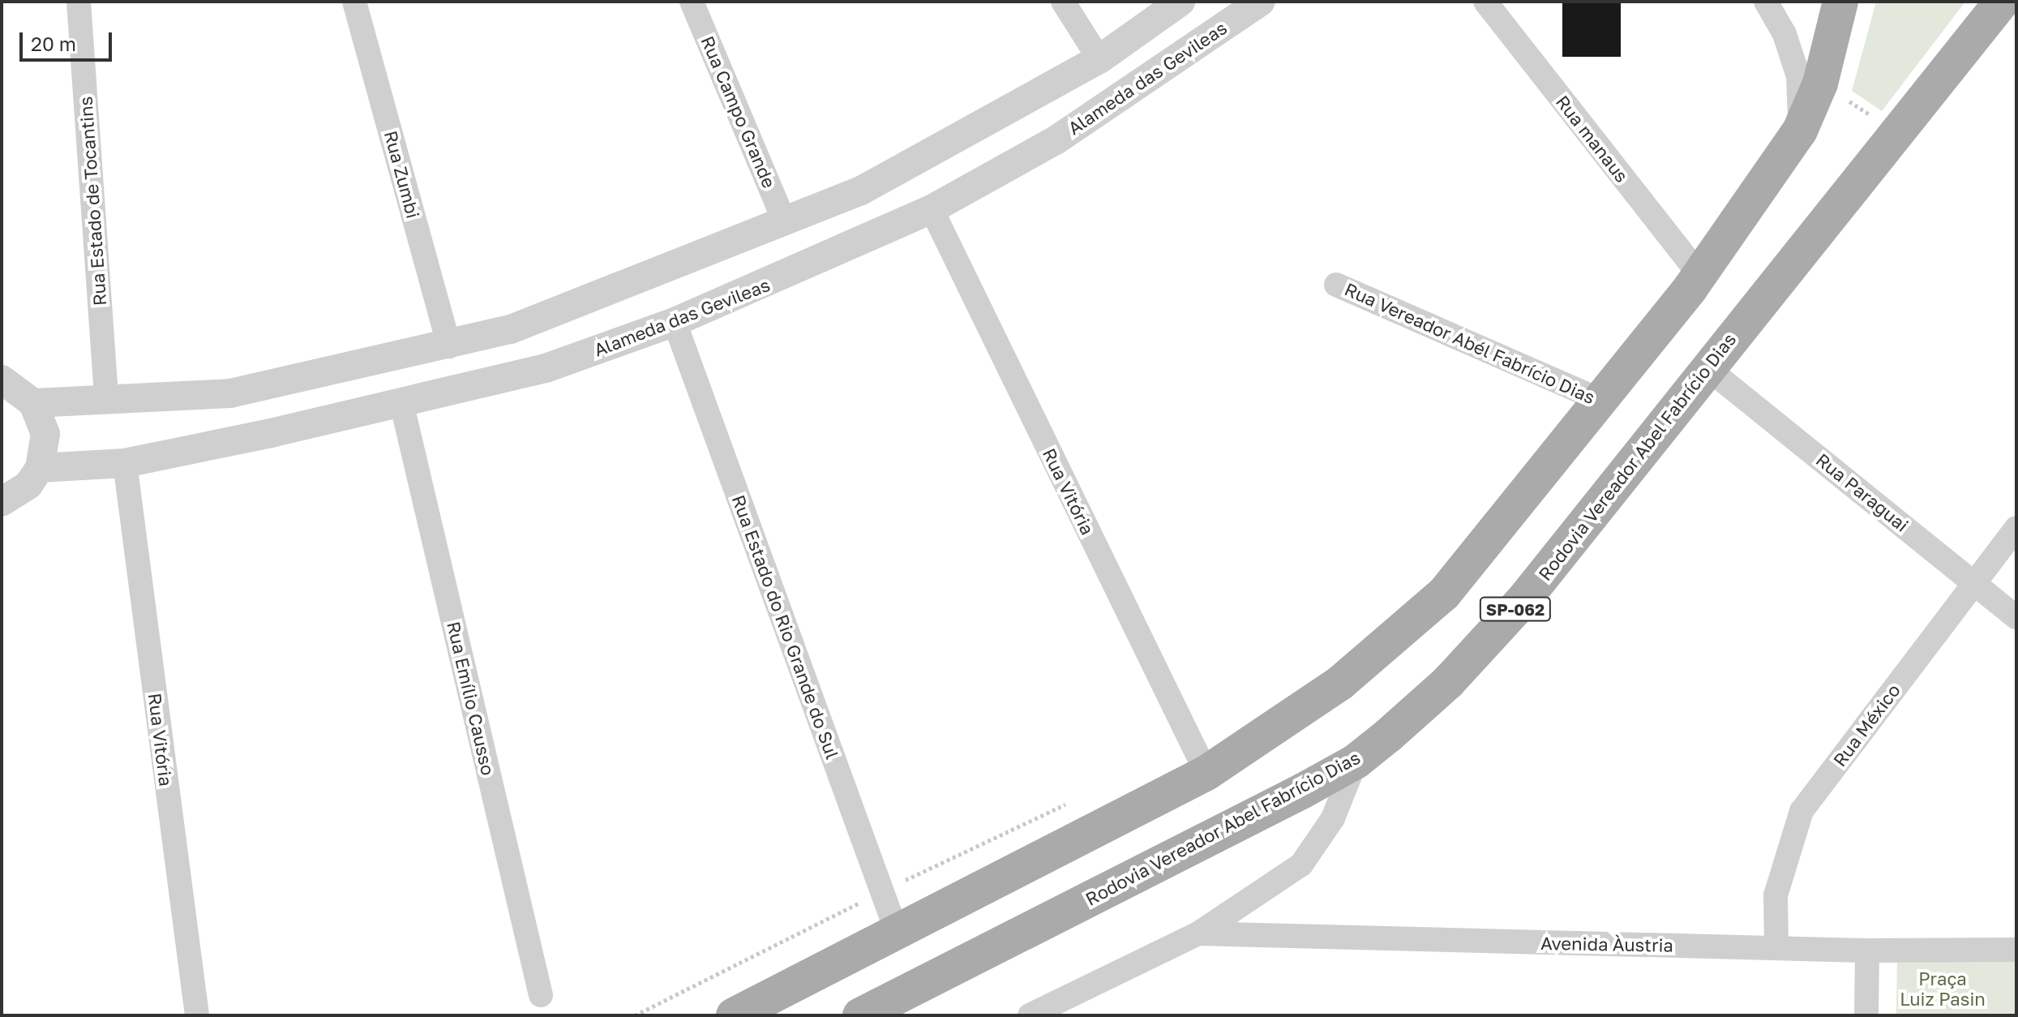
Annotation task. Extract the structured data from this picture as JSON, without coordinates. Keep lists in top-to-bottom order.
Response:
{
  "streets": {
    "main road": ["Rodovia Vereador Abel Fabrício Dias", "SP-062"],
    "street": [
      "Alameda das Gevileas",
      "Rua Campo Grande",
      "Rua manaus",
      "Rua Zumbi",
      "Rua Estado de Tocantins",
      "Rua Vereador Abél Fabrício Dias",
      "Rua Vitória",
      "Rua Paraguai",
      "Rua Estado do Rio Grande do Sul",
      "Rua Emílio Causso",
      "Rua México",
      "Avenida Àustria"
    ]
  },
  "crossings": [
    ["Alameda das Gevileas", "Rua Vitória"],
    ["Alameda das Gevileas", "Rua Estado do Rio Grande do Sul"],
    ["Alameda das Gevileas", "Rua Emílio Causso"],
    ["Rodovia Vereador Abel Fabrício Dias", "Rua Paraguai"],
    ["Rua Paraguai", "Rua México"],
    ["Rua México", "Avenida Àustria"]
  ],
  "parks": ["Praça Luiz Pasin"],
  "scale_bar": "20 m"
}
